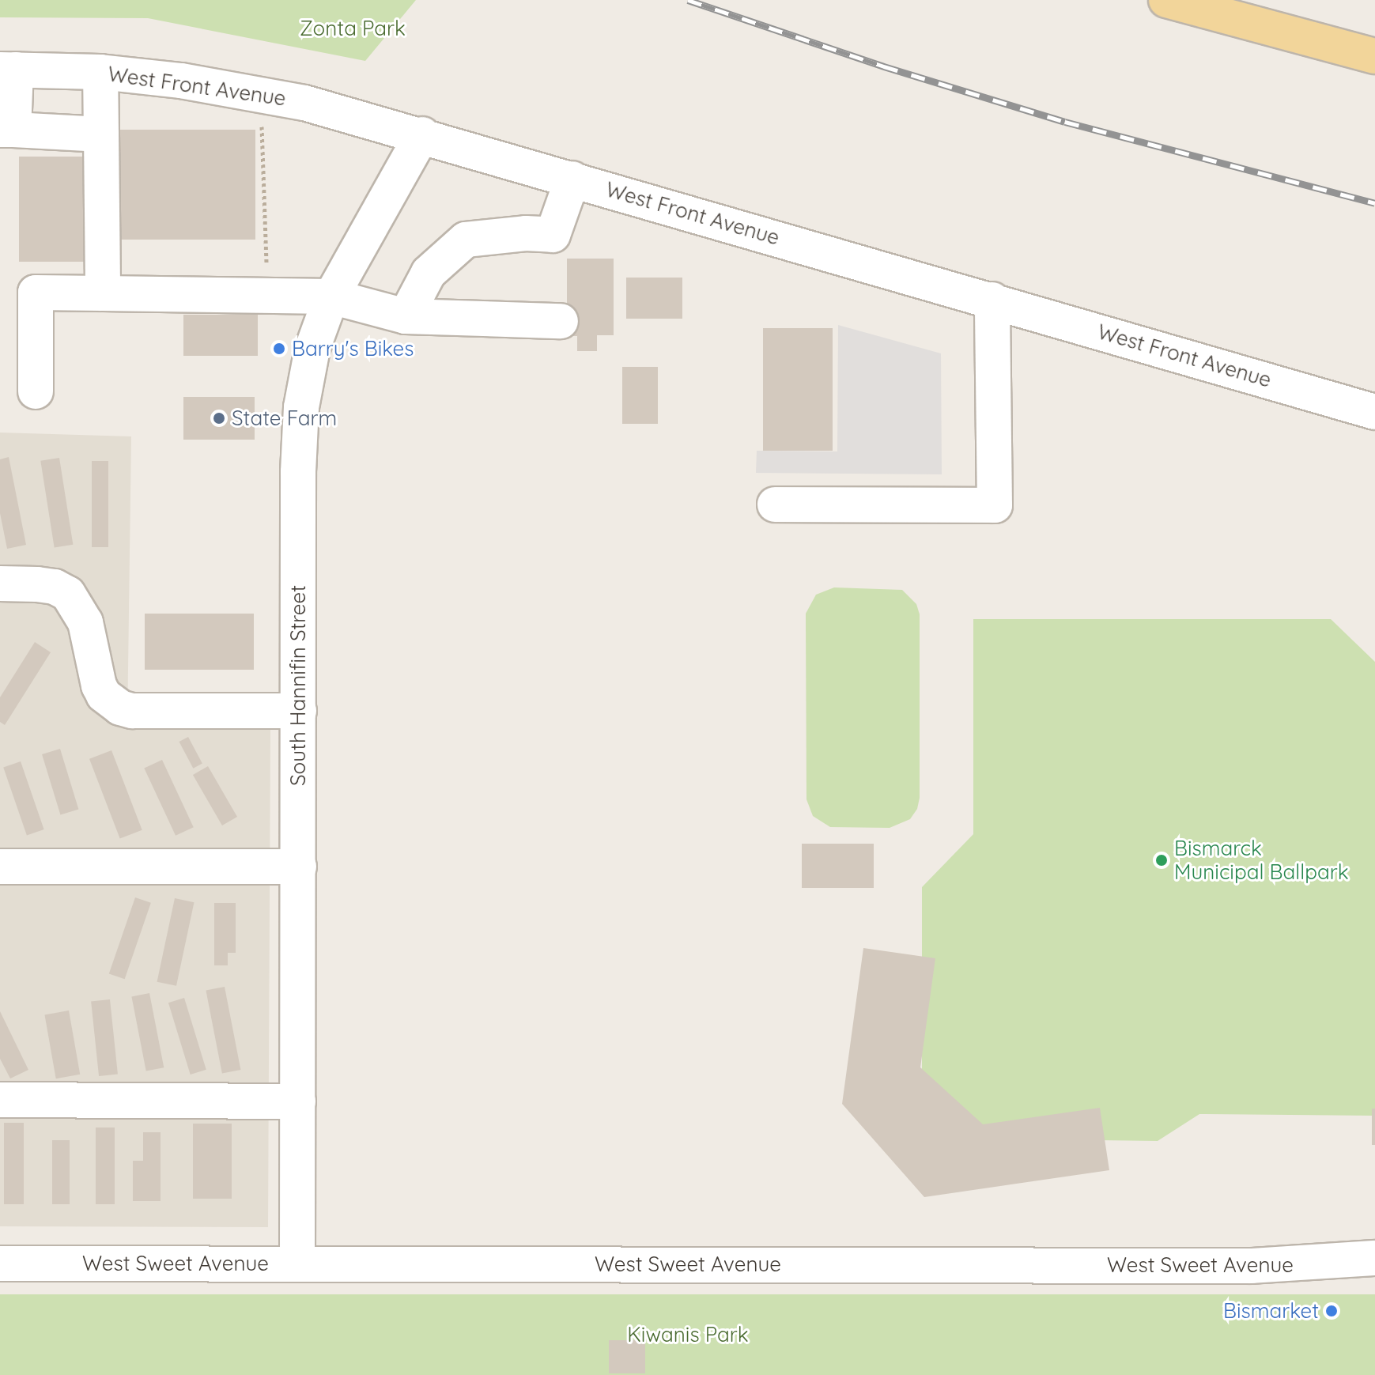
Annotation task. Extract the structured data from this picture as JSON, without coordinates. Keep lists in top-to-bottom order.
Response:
{
  "streets": {
    "street": ["West Front Avenue", "South Hannifin Street", "West Sweet Avenue"]
  },
  "crossings": [
    ["West Front Avenue", "South Hannifin Street"],
    ["South Hannifin Street", "West Sweet Avenue"]
  ],
  "parks": ["Zonta Park", "Kiwanis Park"],
  "places": [
    "Barry's Bikes",
    "State Farm",
    "Bismarck Municipal Ballpark",
    "Bismarket"
  ]
}
